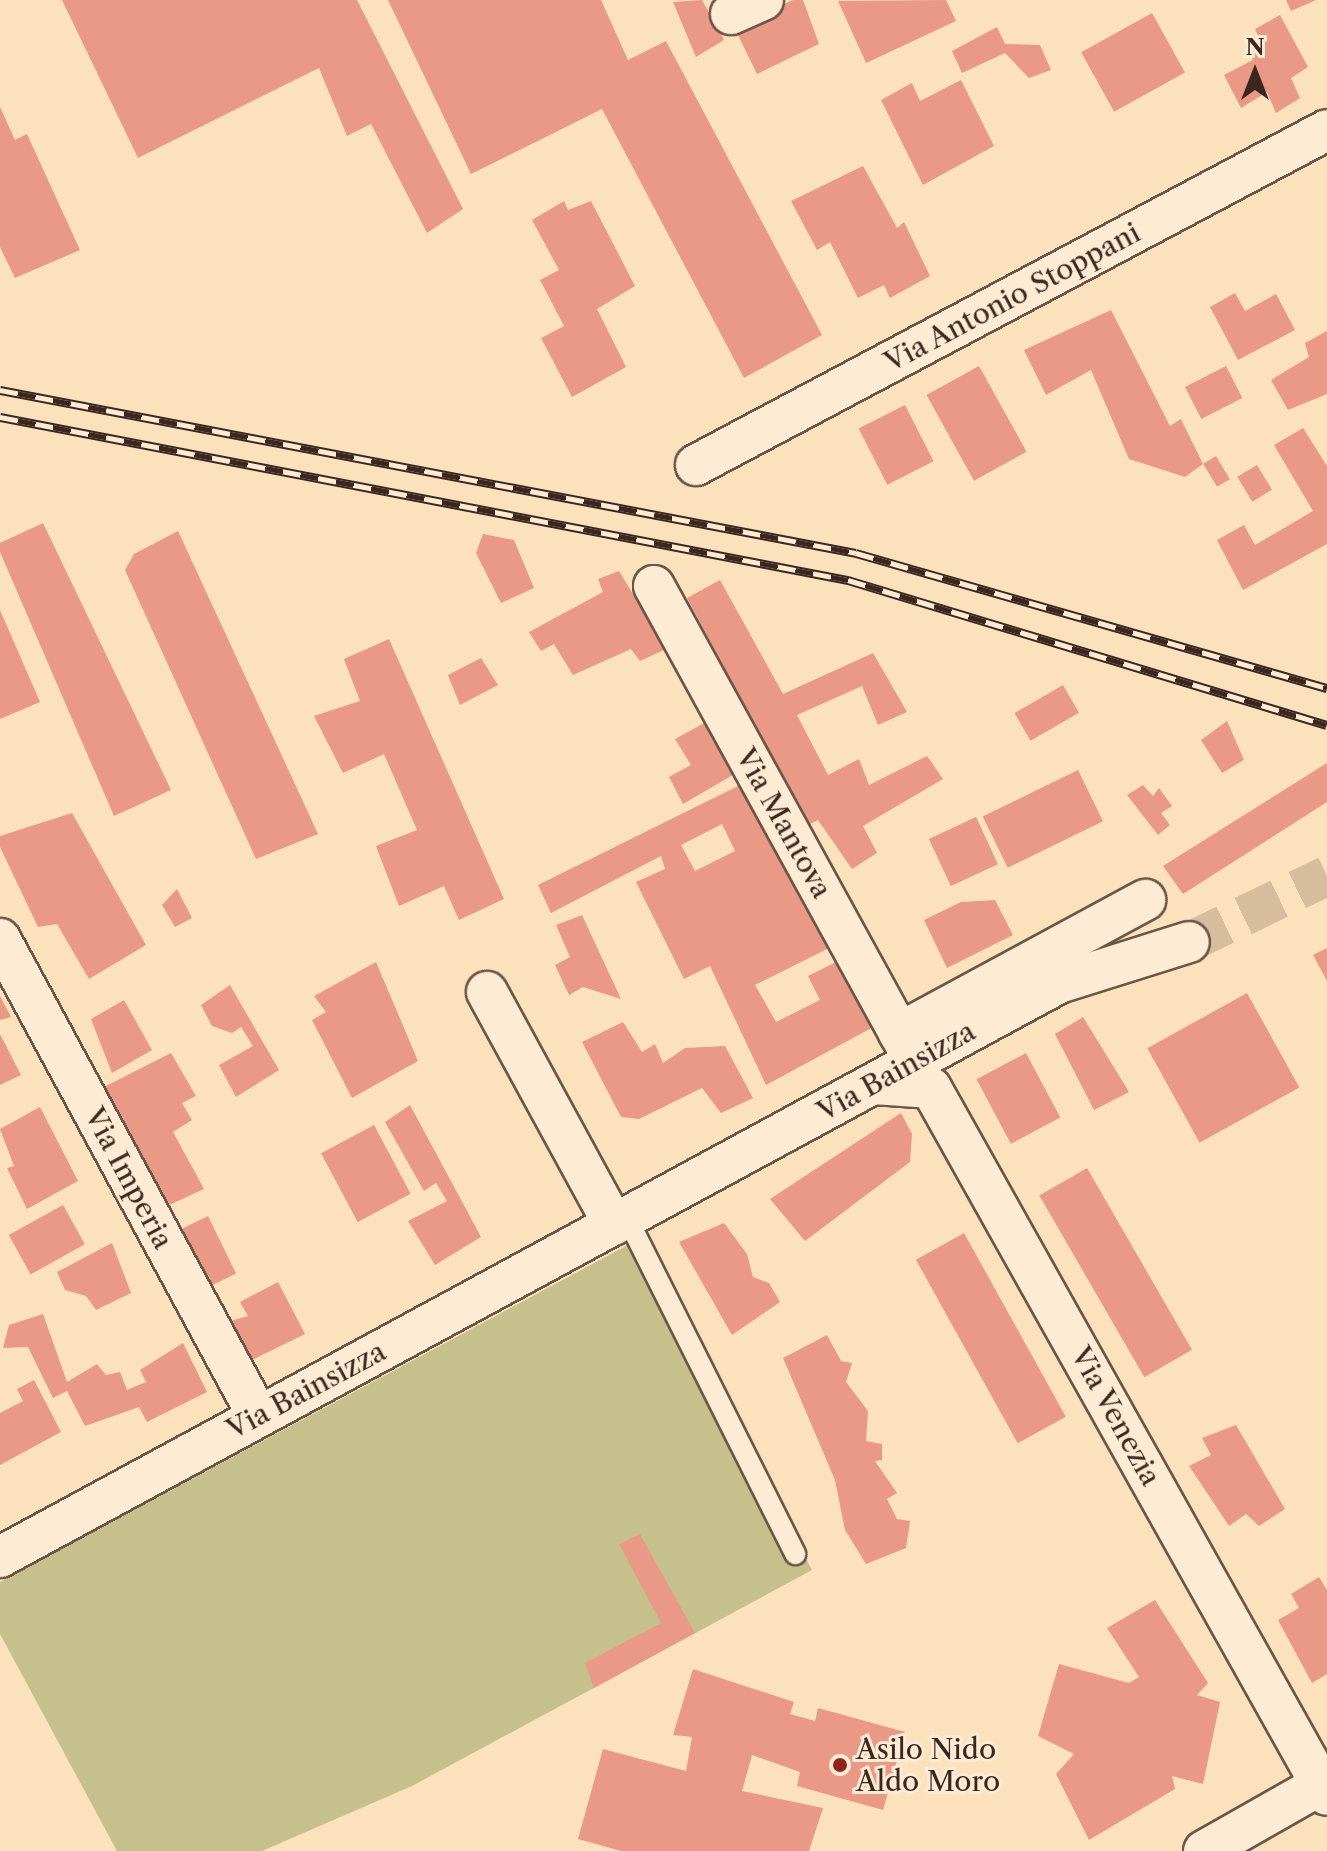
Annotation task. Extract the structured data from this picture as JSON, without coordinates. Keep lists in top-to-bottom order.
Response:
{
  "streets": {
    "street": [
      "Via Antonio Stoppani",
      "Via Mantova",
      "Via Bainsizza",
      "Via Imperia",
      "Via Venezia"
    ]
  },
  "crossings": [
    ["Via Mantova", "Via Bainsizza"],
    ["Via Bainsizza", "Via Imperia"],
    ["Via Bainsizza", "Via Venezia"]
  ],
  "places": ["Asilo Nido Aldo Moro"],
  "north": "top"
}
